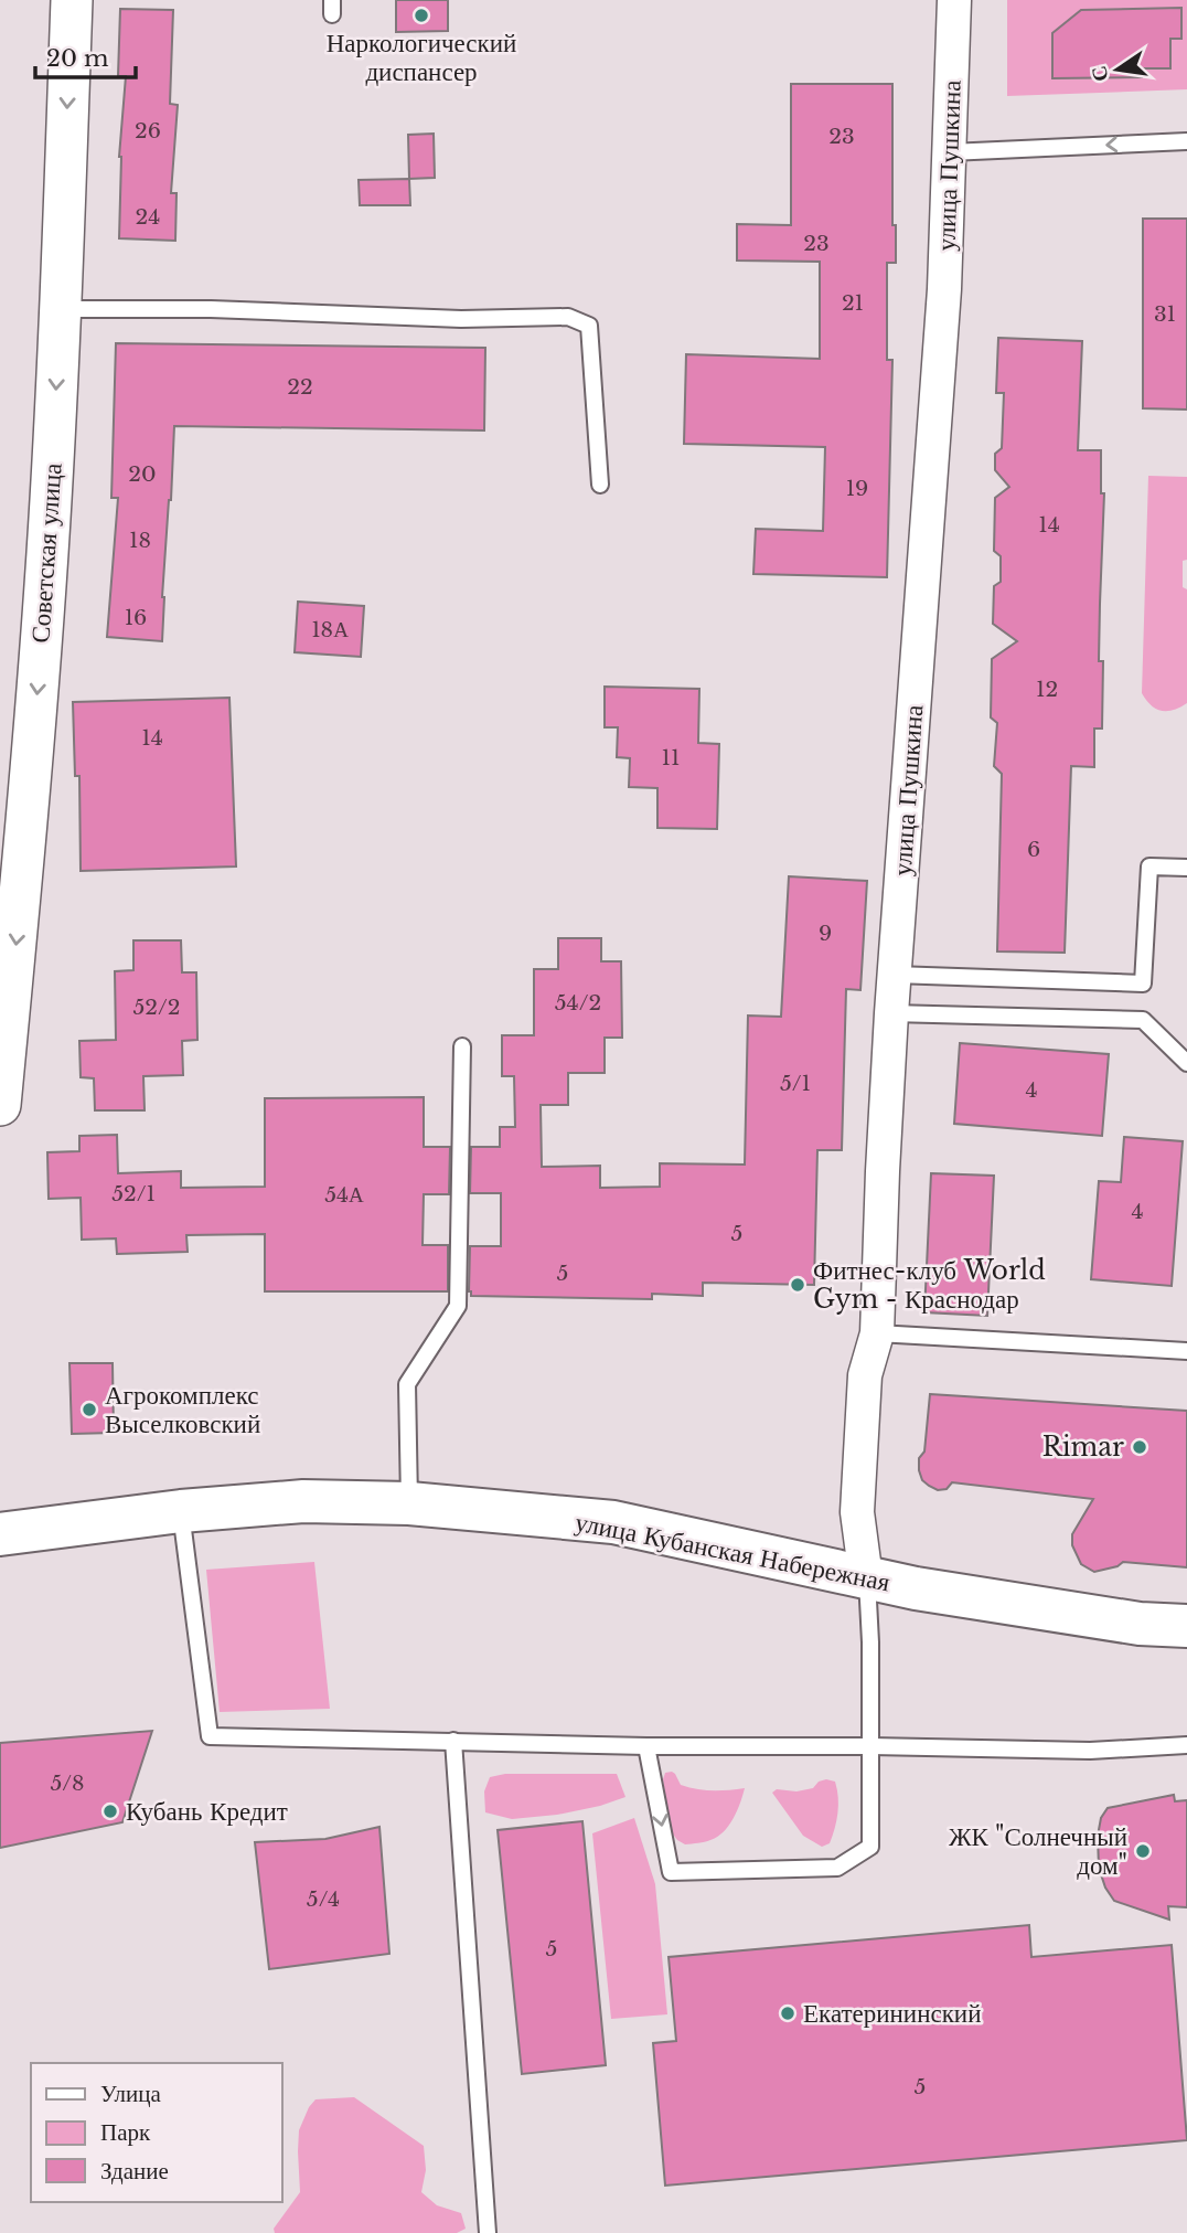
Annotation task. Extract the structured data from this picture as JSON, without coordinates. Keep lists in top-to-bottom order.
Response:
{
  "streets": {
    "main road": ["улица Кубанская Набережная"],
    "street": ["улица Пушкина", "Советская улица"]
  },
  "crossings": [
    ["улица Пушкина", "улица Кубанская Набережная"]
  ],
  "one_way": ["Советская улица"],
  "places": [
    "Наркологический диспансер",
    "Фитнес-клуб World Gym - Краснодар",
    "Агрокомплекс Выселковский",
    "Rimar",
    "Кубань Кредит",
    "ЖК \"Солнечный дом\"",
    "Екатерининский"
  ],
  "house_numbers": [
    "26",
    "23",
    "24",
    "23",
    "21",
    "31",
    "22",
    "20",
    "19",
    "14",
    "18",
    "16",
    "18А",
    "12",
    "14",
    "11",
    "6",
    "9",
    "54/2",
    "52/2",
    "5/1",
    "4",
    "52/1",
    "54А",
    "4",
    "5",
    "5",
    "5/8",
    "5/4",
    "5",
    "5"
  ],
  "legend": ["Улица", "Парк", "Здание"],
  "scale_bar": "20 m",
  "north": "left"
}
